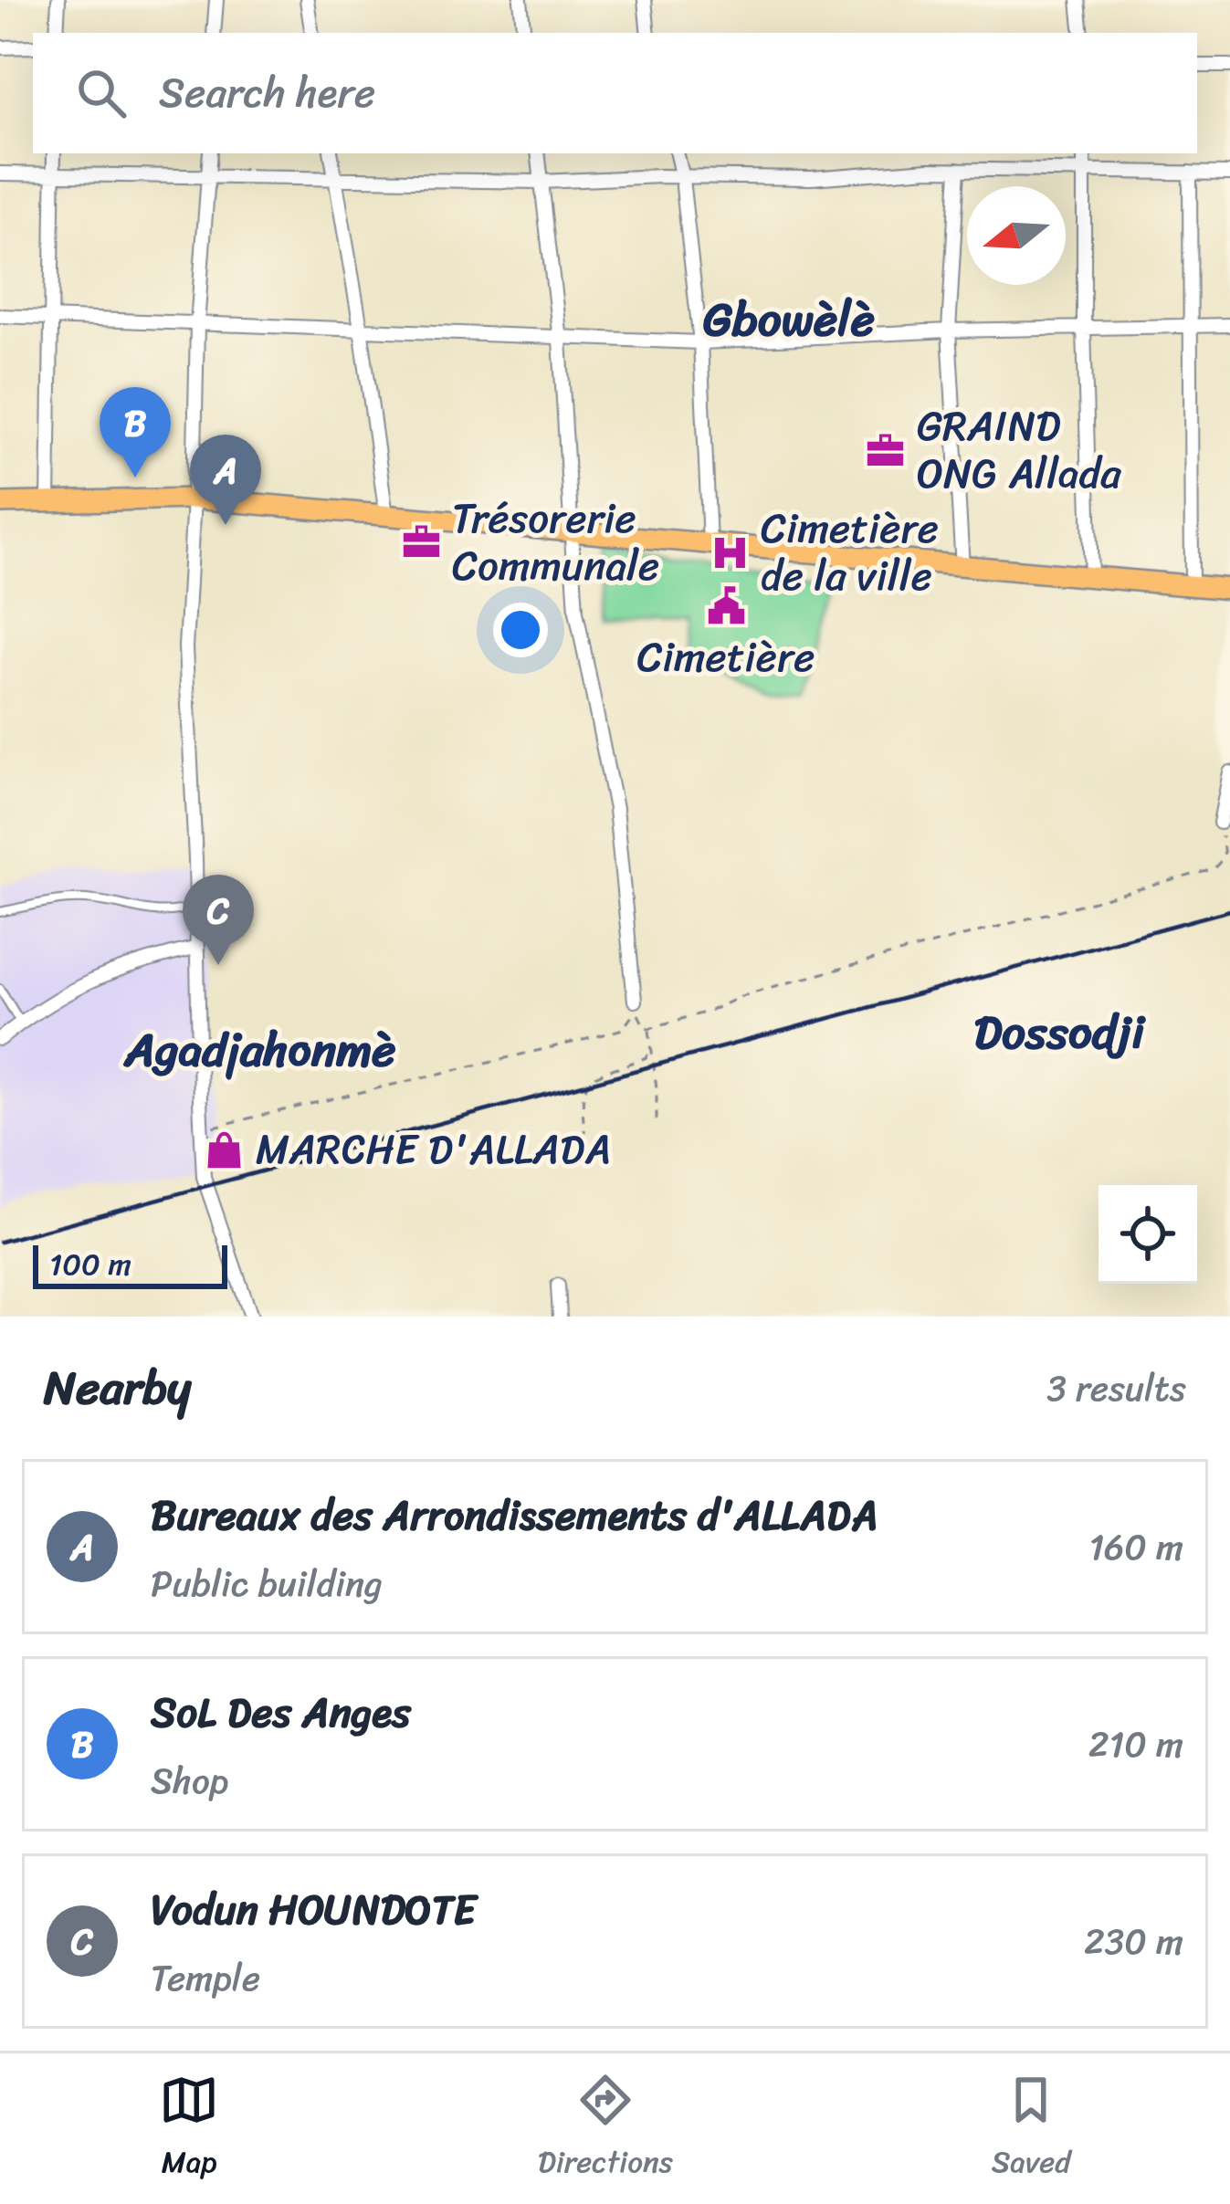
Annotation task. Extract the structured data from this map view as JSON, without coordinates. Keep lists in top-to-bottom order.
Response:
{
  "districts": ["Gbowèlè", "Dossodji", "Agadjahonmè"],
  "places": {
    "office": ["GRAIND ONG Allada", "Trésorerie Communale"],
    "hospital": ["Cimetière de la ville"],
    "public building": ["Cimetière"],
    "shop": ["MARCHE D'ALLADA"]
  },
  "scale_bar": "100 m",
  "north": "left",
  "page": {
    "search": "Search here",
    "pins": ["B", "A", "C"],
    "scale": "100 m",
    "heading": ["Nearby", "3 results"],
    "list": [
      {
        "mark": "A",
        "name": "Bureaux des Arrondissements d'ALLADA",
        "note": "Public building",
        "value": "160 m"
      },
      {
        "mark": "B",
        "name": "SoL Des Anges",
        "note": "Shop",
        "value": "210 m"
      },
      {
        "mark": "C",
        "name": "Vodun HOUNDOTE",
        "note": "Temple",
        "value": "230 m"
      }
    ],
    "nav": ["Map", "Directions", "Saved"]
  }
}
